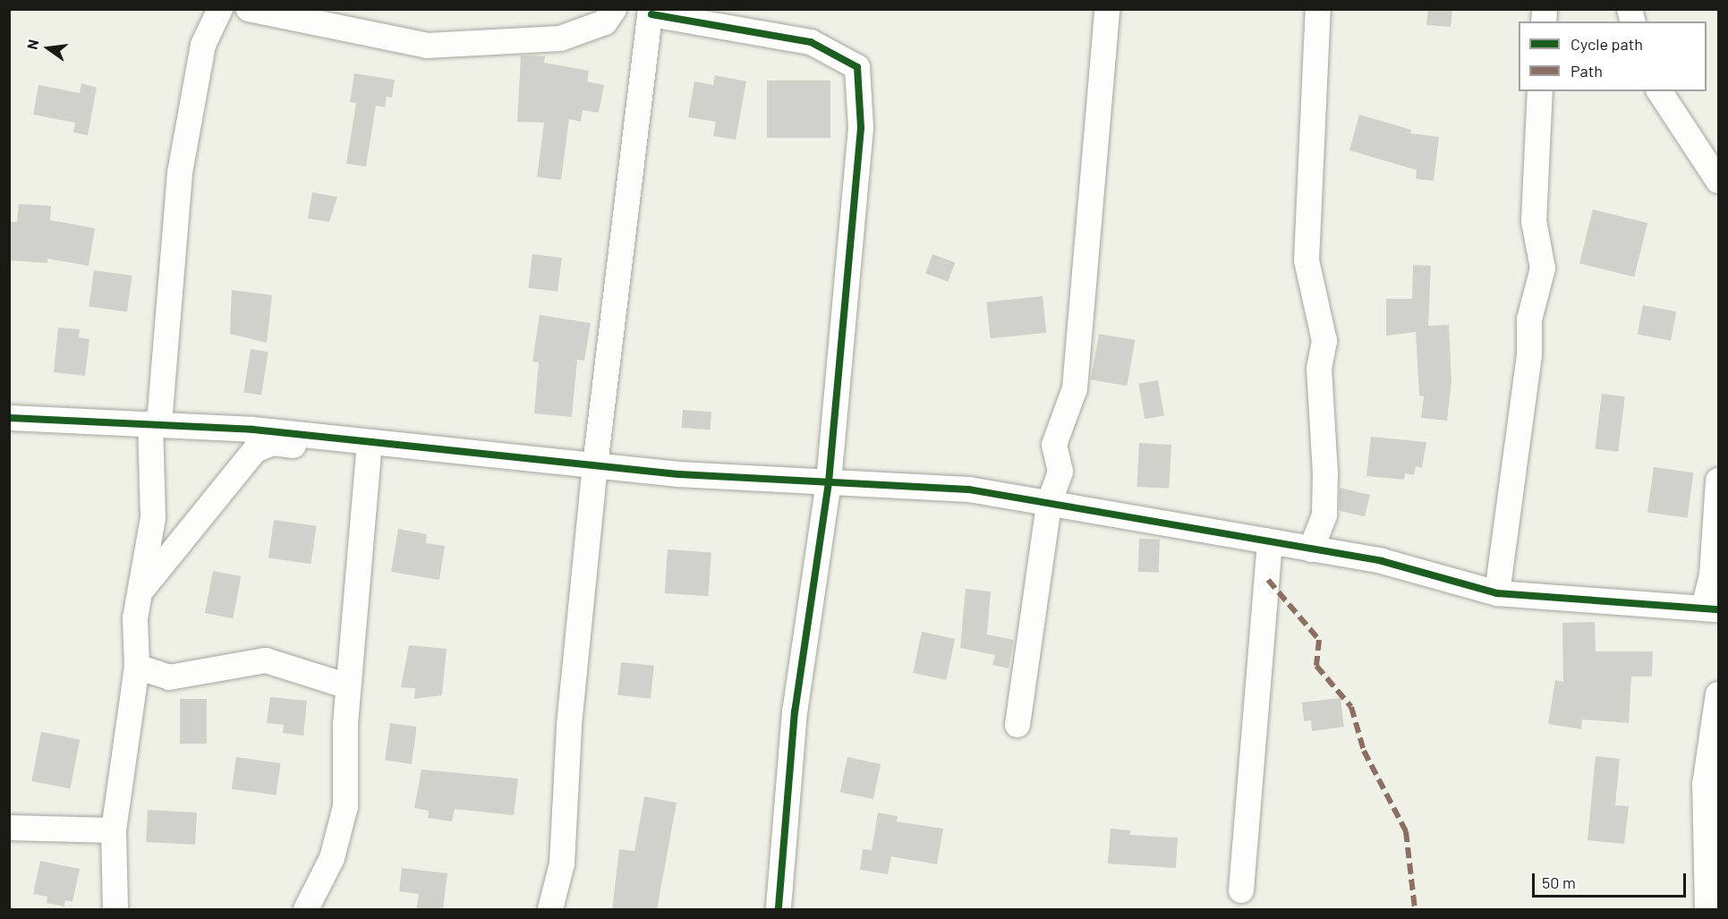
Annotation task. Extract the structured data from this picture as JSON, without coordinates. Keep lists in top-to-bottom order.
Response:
{
  "legend": ["Cycle path", "Path"],
  "scale_bar": "50 m",
  "north": "left"
}
